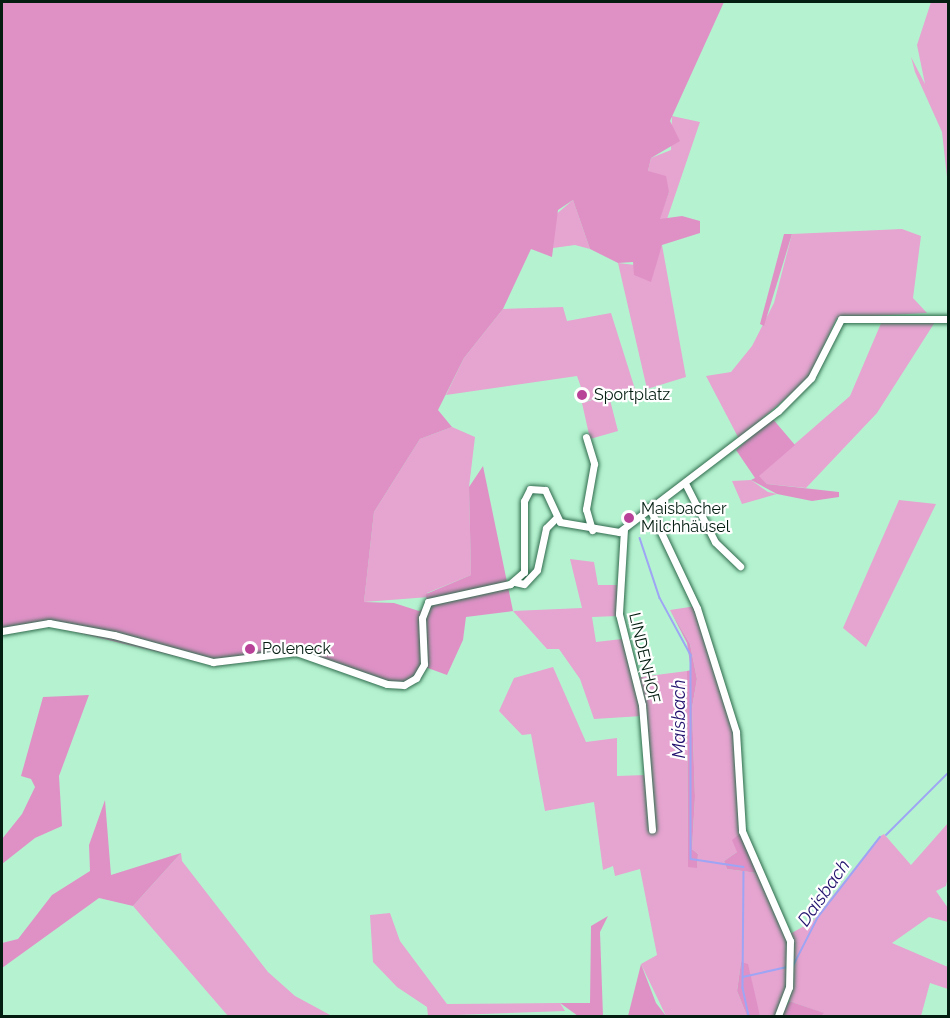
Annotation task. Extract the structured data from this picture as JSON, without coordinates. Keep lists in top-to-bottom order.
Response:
{
  "streets": {
    "street": ["LINDENHOF"]
  },
  "water": ["Maisbach", "Daisbach"],
  "places": ["Sportplatz", "Maisbacher Milchhäusel", "Poleneck"]
}
